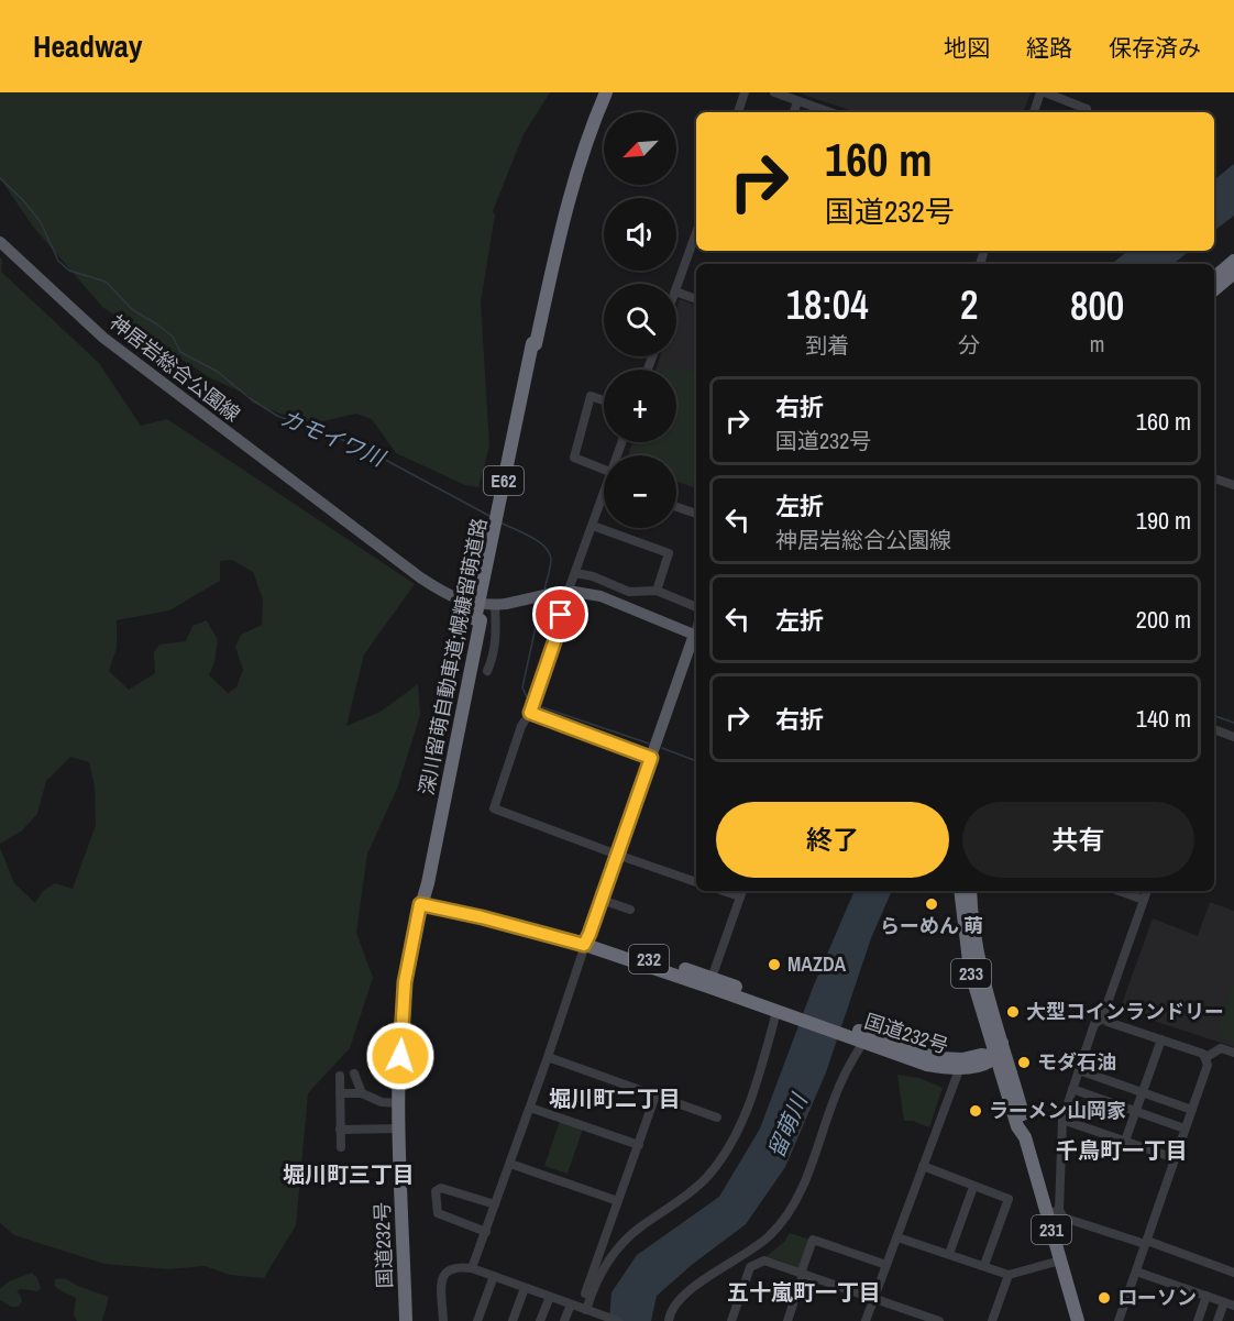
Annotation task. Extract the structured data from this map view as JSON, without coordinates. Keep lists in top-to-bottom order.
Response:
{
  "streets": {
    "highway": [
      "E62",
      "深川留萌自動車道;幌糠留萌道路",
      "232",
      "233",
      "国道232号",
      "231"
    ],
    "main road": ["神居岩総合公園線"]
  },
  "crossings": [
    ["深川留萌自動車道;幌糠留萌道路", "国道232号"],
    ["233", "231"]
  ],
  "districts": [
    "堀川町二丁目",
    "千鳥町一丁目",
    "堀川町三丁目",
    "五十嵐町一丁目"
  ],
  "water": ["カモイワ川", "留萌川"],
  "places": [
    "らーめん 萌",
    "MAZDA",
    "大型コインランドリー",
    "モダ石油",
    "ラーメン山岡家",
    "ローソン"
  ],
  "north": "bottom left",
  "page": {
    "header": "Headway",
    "nav": ["地図", "経路", "保存済み"],
    "map_buttons": ["+", "−"],
    "turn": ["160 m", "国道232号"],
    "eta": [
      "18:04",
      "到着",
      "2",
      "分",
      "800",
      "m"
    ],
    "list": [
      {
        "name": "右折",
        "note": "国道232号",
        "value": "160 m"
      },
      {
        "name": "左折",
        "note": "神居岩総合公園線",
        "value": "190 m"
      },
      {
        "name": "左折",
        "value": "200 m"
      },
      {
        "name": "右折",
        "value": "140 m"
      }
    ],
    "buttons": ["終了", "共有"]
  }
}
